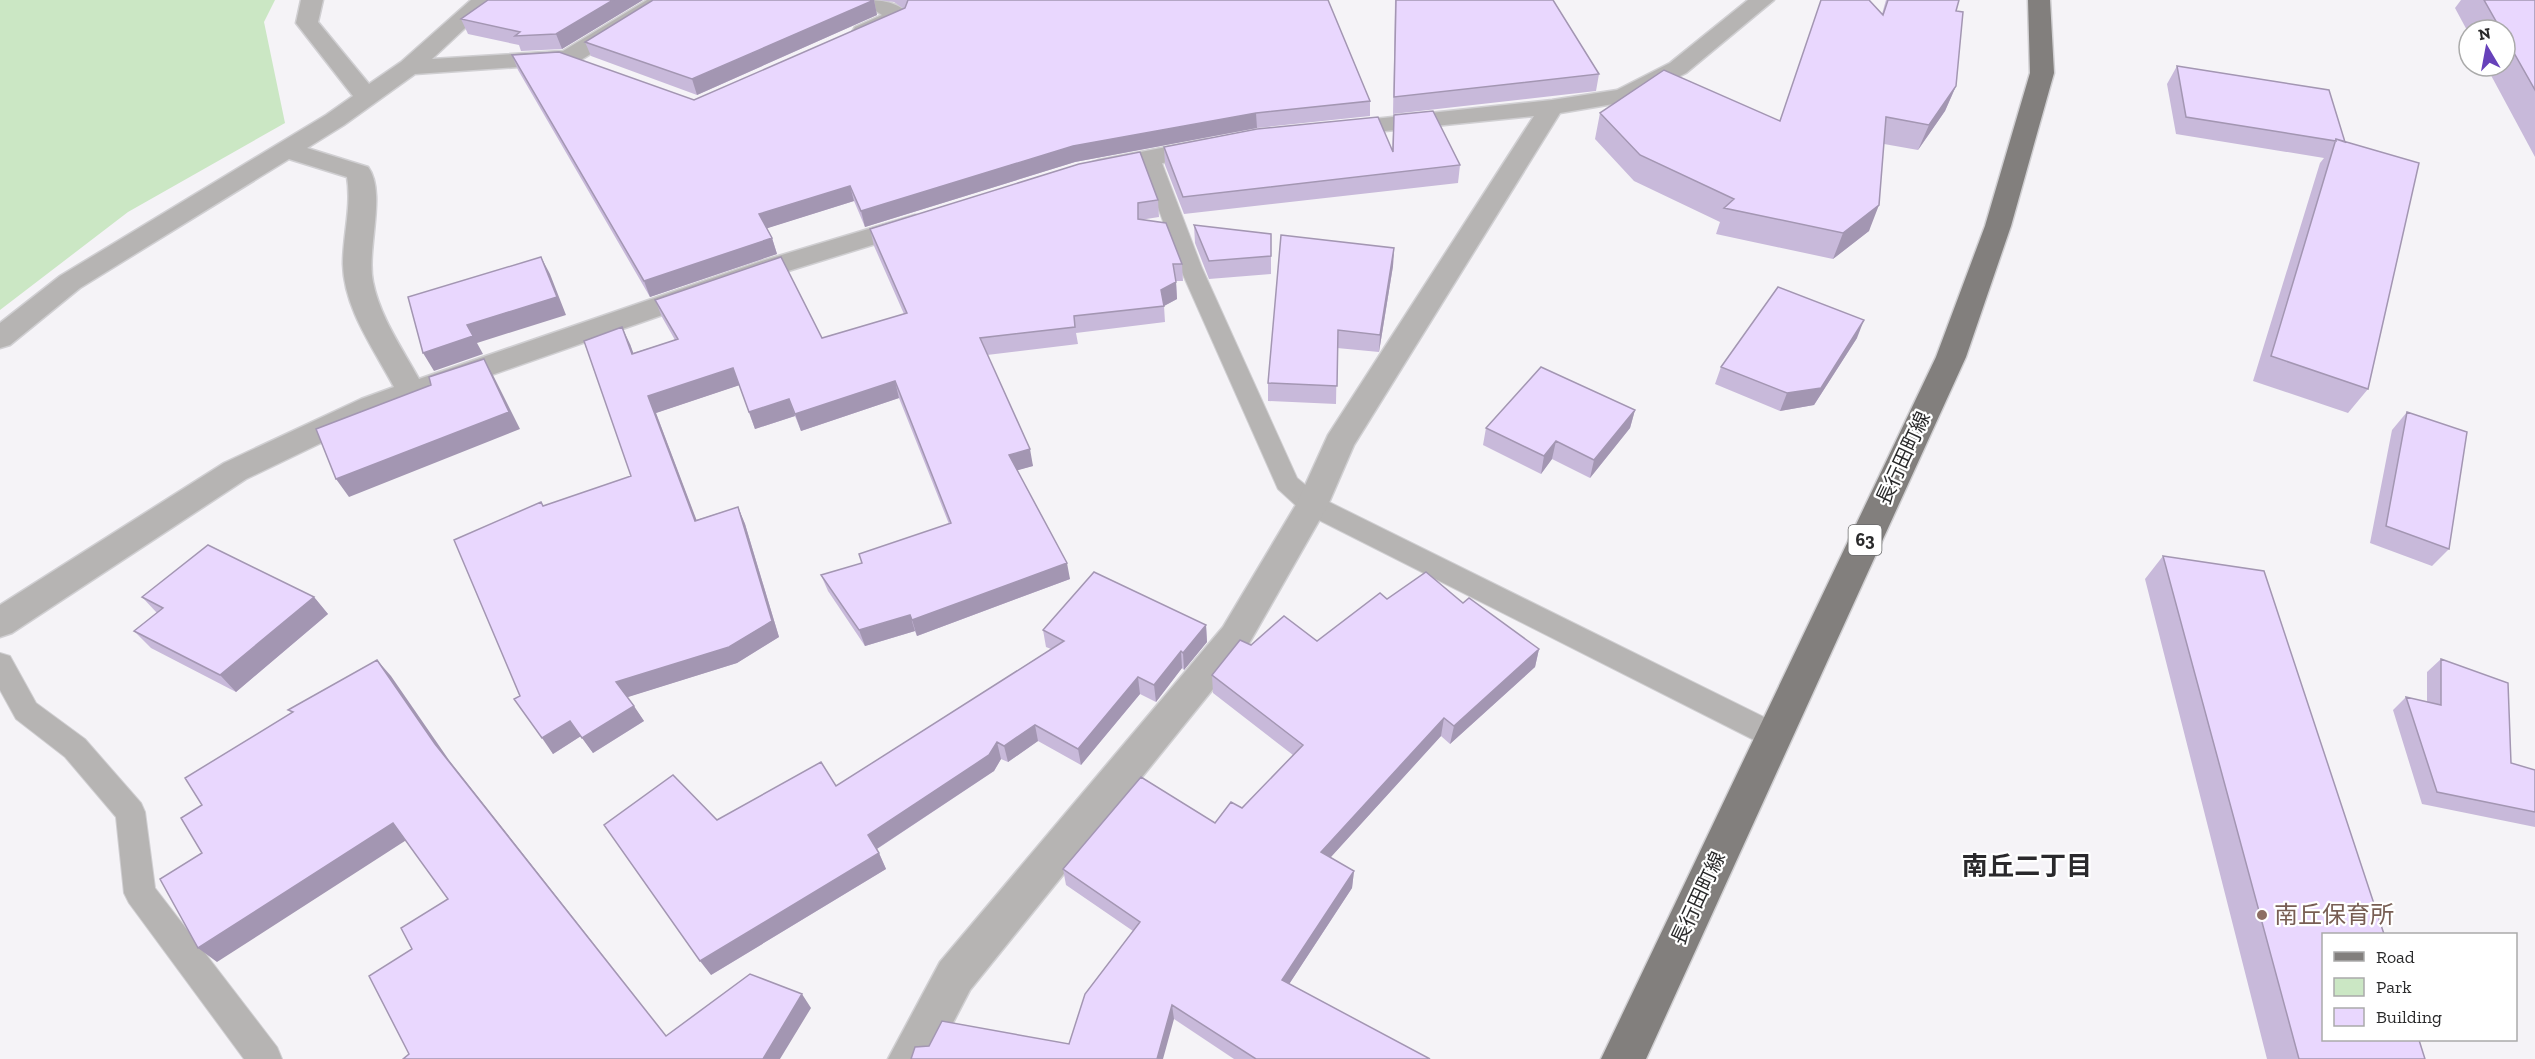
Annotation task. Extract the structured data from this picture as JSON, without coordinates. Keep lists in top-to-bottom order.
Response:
{
  "streets": {
    "main road": ["長行田町線", "63"]
  },
  "districts": ["南丘二丁目"],
  "places": ["南丘保育所"],
  "legend": ["Road", "Park", "Building"],
  "north": "top"
}
